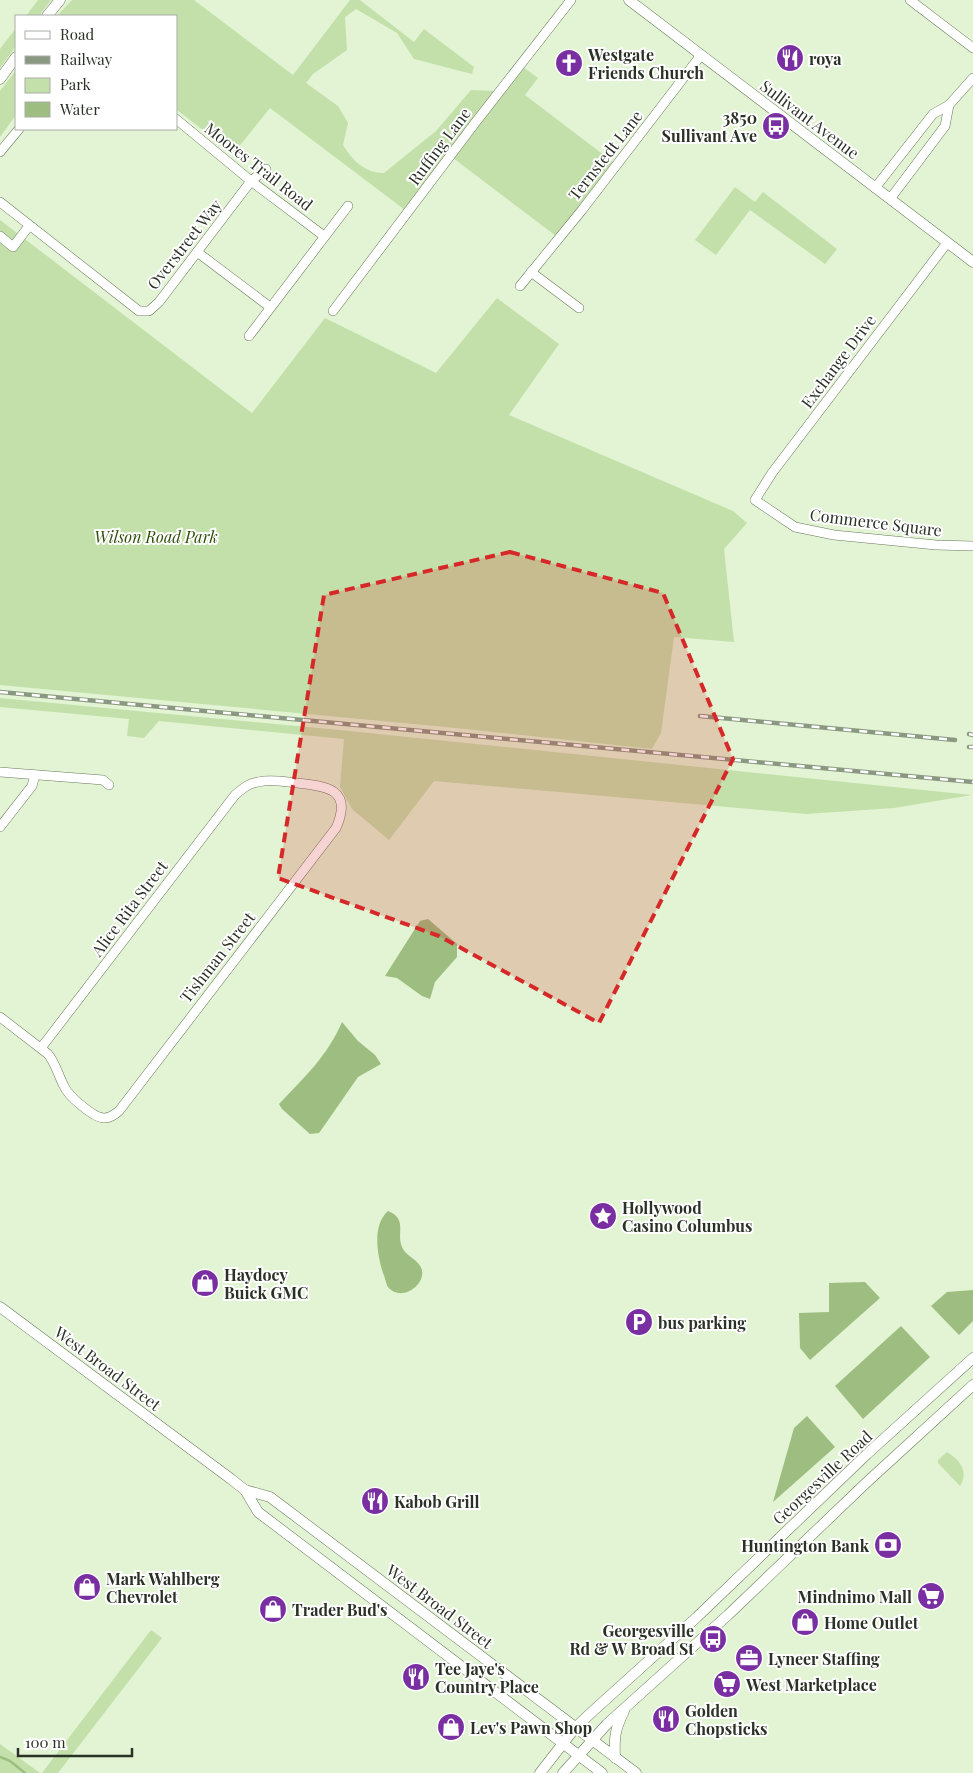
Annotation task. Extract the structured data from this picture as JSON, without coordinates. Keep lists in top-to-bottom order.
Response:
{
  "streets": {
    "main road": ["Sullivant Avenue", "West Broad Street", "Georgesville Road"],
    "street": [
      "Ruffing Lane",
      "Ternstedt Lane",
      "Moores Trail Road",
      "Overstreet Way",
      "Exchange Drive",
      "Commerce Square",
      "Alice Rita Street",
      "Tishman Street"
    ]
  },
  "crossings": [
    ["Sullivant Avenue", "Ternstedt Lane"],
    ["Sullivant Avenue", "Exchange Drive"],
    ["Moores Trail Road", "Overstreet Way"],
    ["Exchange Drive", "Commerce Square"],
    ["Alice Rita Street", "Tishman Street"],
    ["West Broad Street", "Georgesville Road"]
  ],
  "parks": ["Wilson Road Park"],
  "places": {
    "restaurant": [
      "roya",
      "Kabob Grill",
      "Tee Jaye's Country Place",
      "Golden Chopsticks"
    ],
    "church": ["Westgate Friends Church"],
    "bus stop": ["3850 Sullivant Ave", "Georgesville Rd & W Broad St"],
    "place": ["Hollywood Casino Columbus"],
    "shop": [
      "Haydocy Buick GMC",
      "Mark Wahlberg Chevrolet",
      "Trader Bud's",
      "Home Outlet",
      "Lev's Pawn Shop"
    ],
    "parking": ["bus parking"],
    "bank": ["Huntington Bank"],
    "supermarket": ["Mindnimo Mall", "West Marketplace"],
    "office": ["Lyneer Staffing"]
  },
  "legend": [
    "Road",
    "Railway",
    "Park",
    "Water"
  ],
  "scale_bar": "100 m"
}
